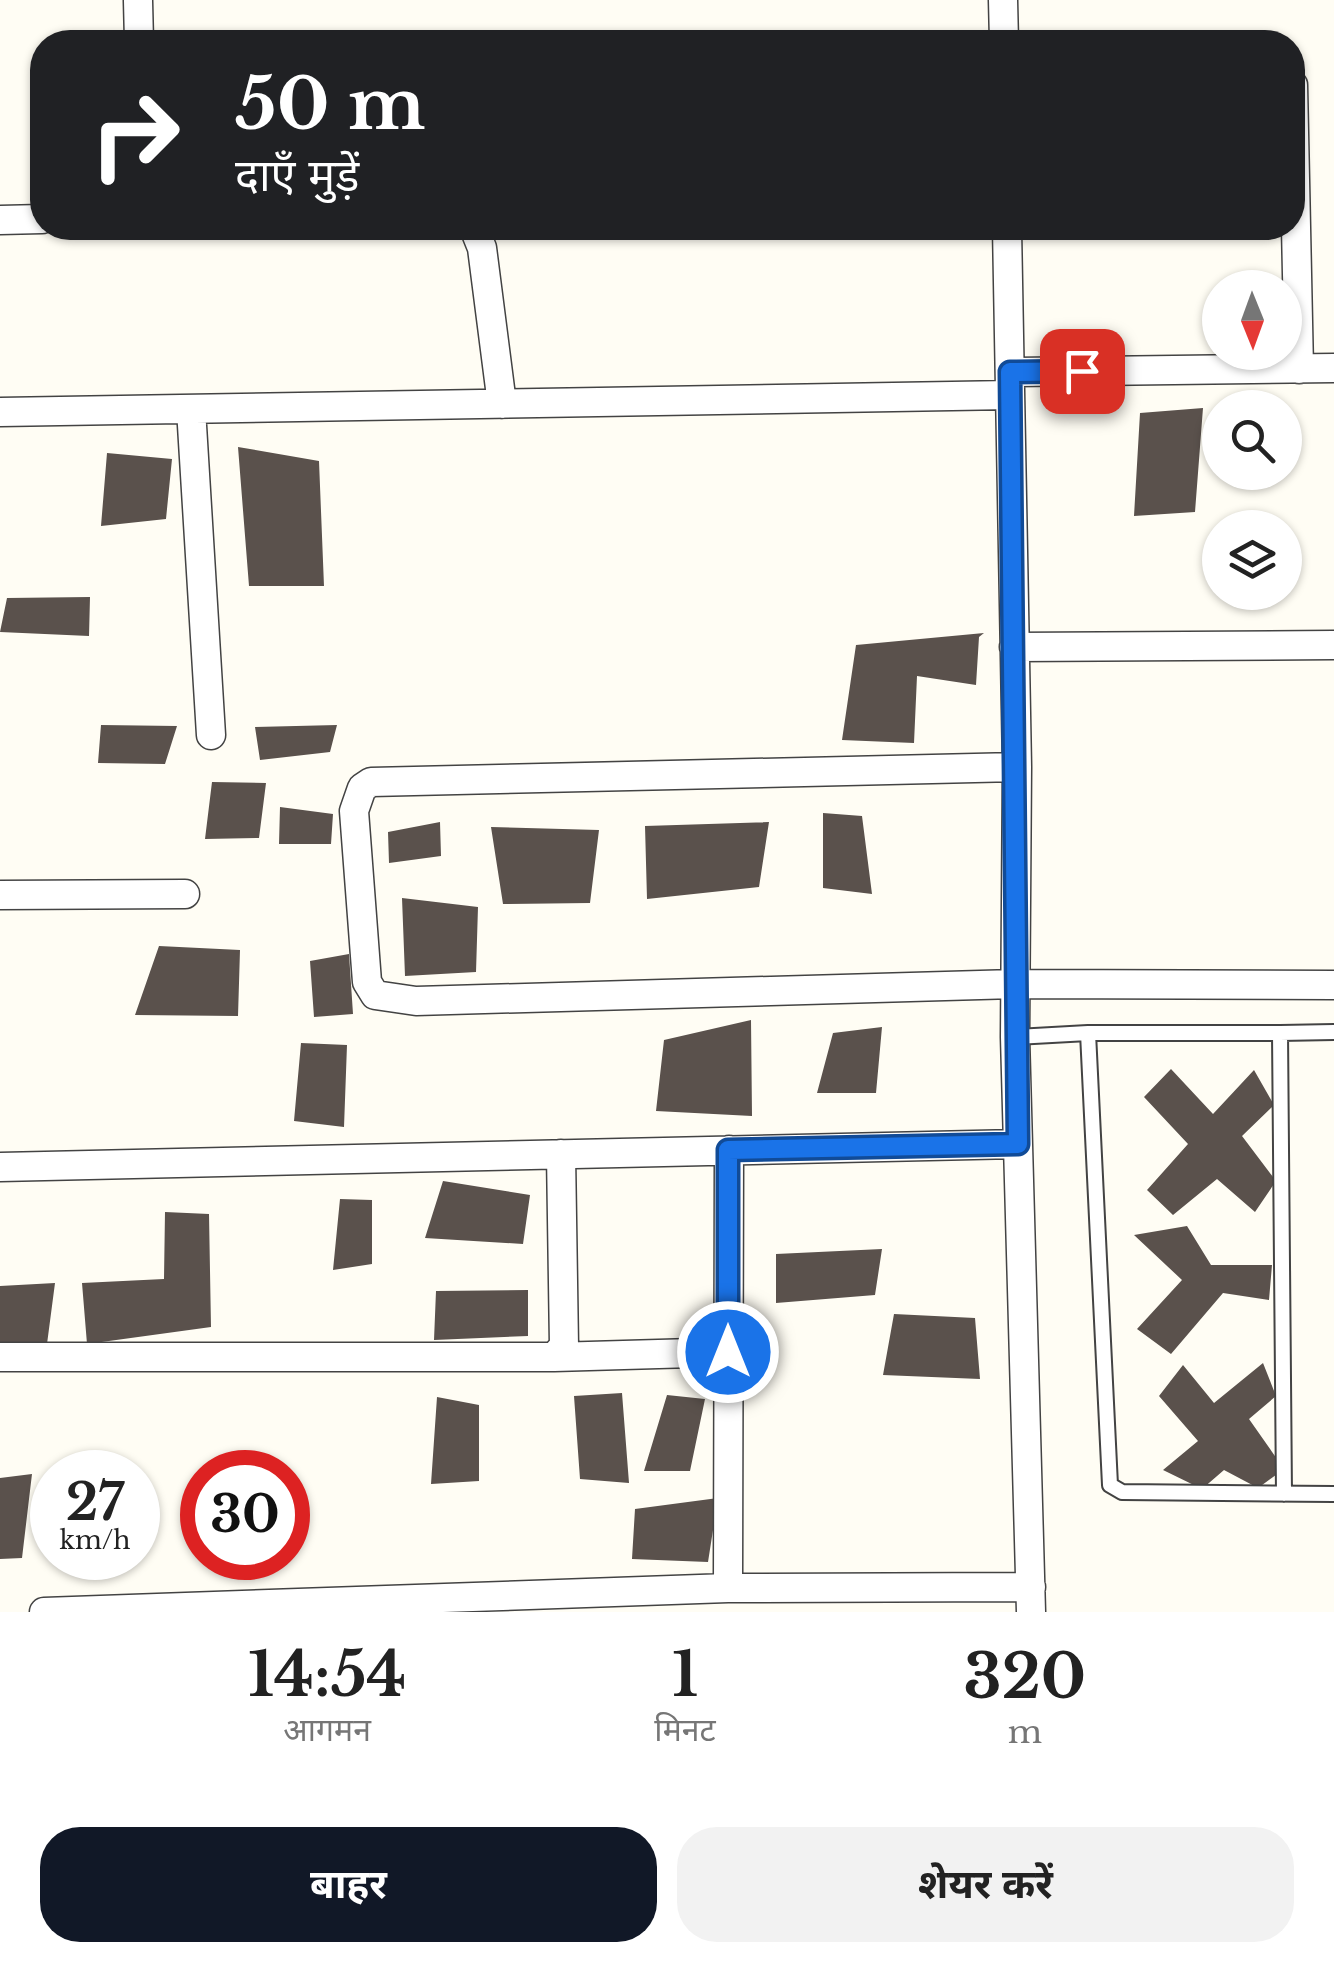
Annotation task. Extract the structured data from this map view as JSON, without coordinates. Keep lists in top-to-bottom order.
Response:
{
  "north": "bottom",
  "page": {
    "turn": ["50 m", "दाएँ मुड़ें"],
    "speed": "27 km/h",
    "limit": "30",
    "eta": [
      "14:54",
      "आगमन",
      "1",
      "मिनट",
      "320",
      "m"
    ],
    "buttons": ["बाहर", "शेयर करें"]
  }
}
